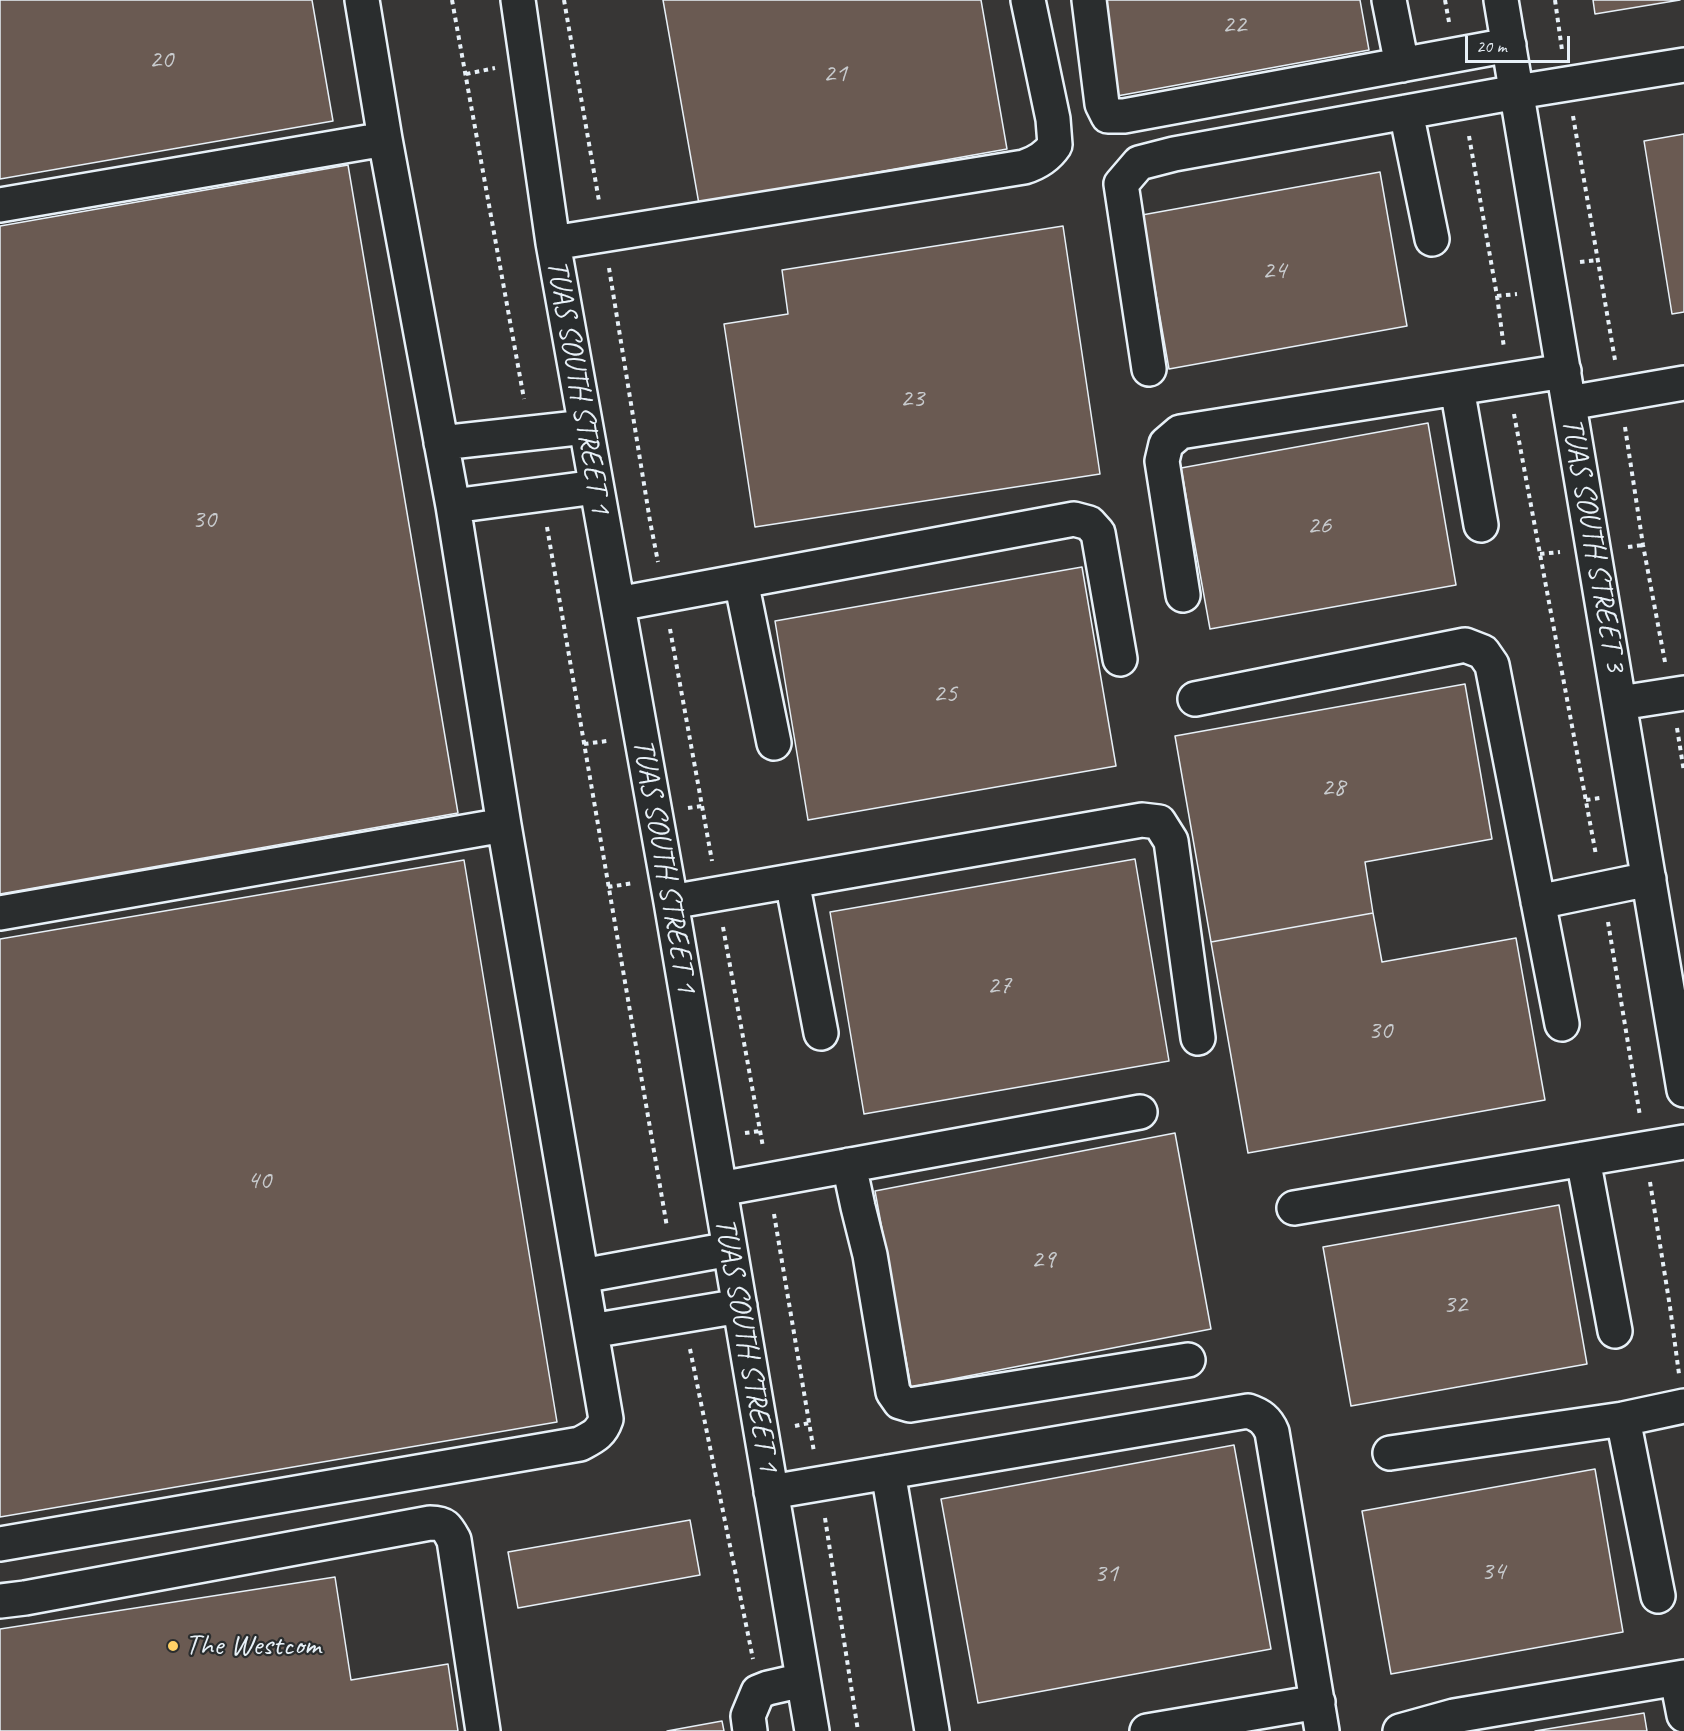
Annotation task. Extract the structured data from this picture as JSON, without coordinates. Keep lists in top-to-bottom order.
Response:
{
  "streets": {
    "street": ["TUAS SOUTH STREET 1", "TUAS SOUTH STREET 3"]
  },
  "places": ["The Westcom"],
  "house_numbers": [
    "22",
    "20",
    "21",
    "24",
    "23",
    "30",
    "26",
    "25",
    "28",
    "27",
    "30",
    "40",
    "29",
    "32",
    "34",
    "31"
  ],
  "scale_bar": "20 m"
}
